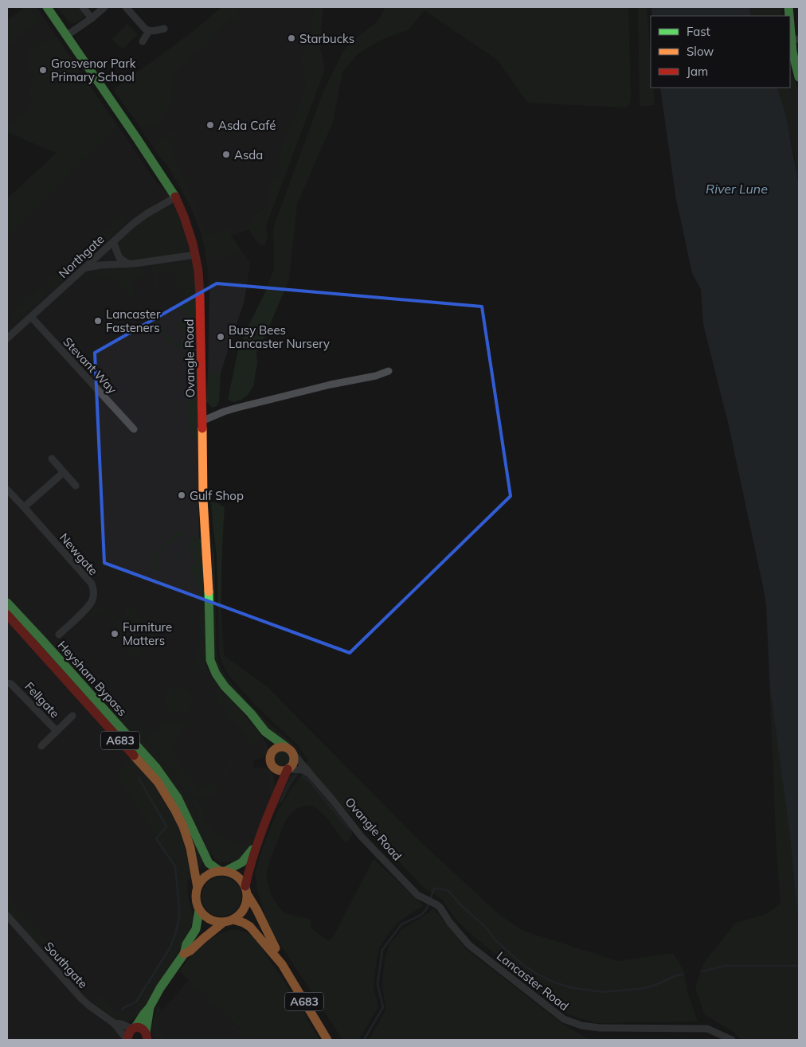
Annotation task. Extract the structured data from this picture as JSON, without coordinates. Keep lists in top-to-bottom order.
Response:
{
  "streets": {
    "main road": ["Ovangle Road", "Heysham Bypass", "A683"],
    "street": [
      "Northgate",
      "Stevant Way",
      "Newgate",
      "Fellgate",
      "Southgate",
      "Lancaster Road"
    ]
  },
  "crossings": [
    ["Northgate", "Ovangle Road"],
    ["Northgate", "Stevant Way"],
    ["Ovangle Road", "Lancaster Road"],
    ["Heysham Bypass", "A683"]
  ],
  "water": ["River Lune"],
  "places": [
    "Starbucks",
    "Grosvenor Park Primary School",
    "Asda Café",
    "Asda",
    "Lancaster Fasteners",
    "Busy Bees Lancaster Nursery",
    "Gulf Shop",
    "Furniture Matters"
  ],
  "legend": ["Fast", "Slow", "Jam"]
}
